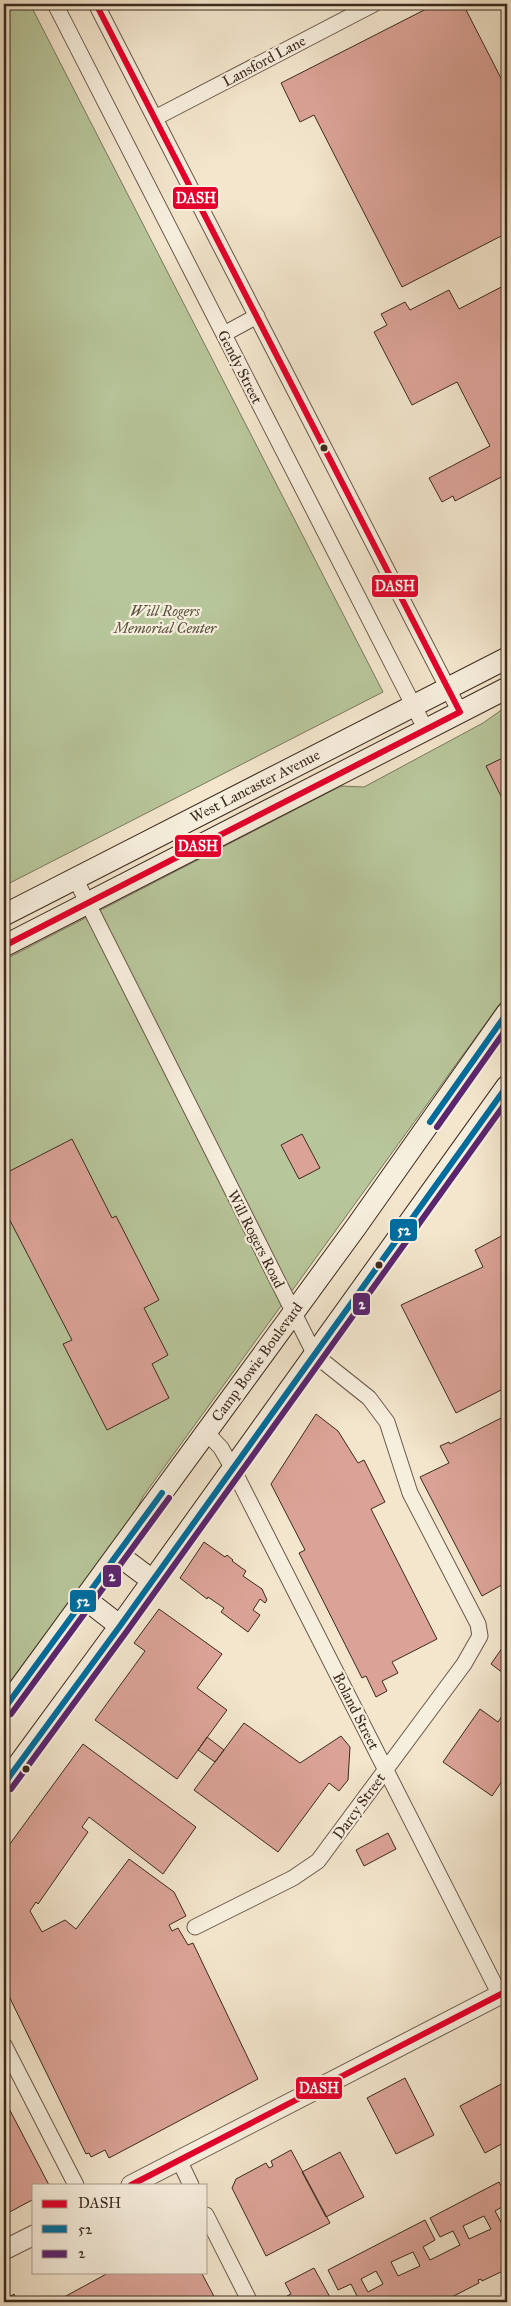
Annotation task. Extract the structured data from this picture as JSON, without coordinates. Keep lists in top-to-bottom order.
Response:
{
  "streets": {
    "main road": ["West Lancaster Avenue", "Camp Bowie Boulevard"],
    "street": [
      "Lansford Lane",
      "Gendy Street",
      "Will Rogers Road",
      "Boland Street",
      "Darcy Street"
    ]
  },
  "crossings": [
    ["Gendy Street", "West Lancaster Avenue"],
    ["West Lancaster Avenue", "Will Rogers Road"],
    ["Will Rogers Road", "Camp Bowie Boulevard"],
    ["Will Rogers Road", "Darcy Street"],
    ["Camp Bowie Boulevard", "Boland Street"],
    ["Boland Street", "Darcy Street"]
  ],
  "parks": ["Will Rogers Memorial Center"],
  "lines": ["transit line DASH", "transit line 52", "transit line 2"],
  "legend": ["DASH", "52", "2"]
}
